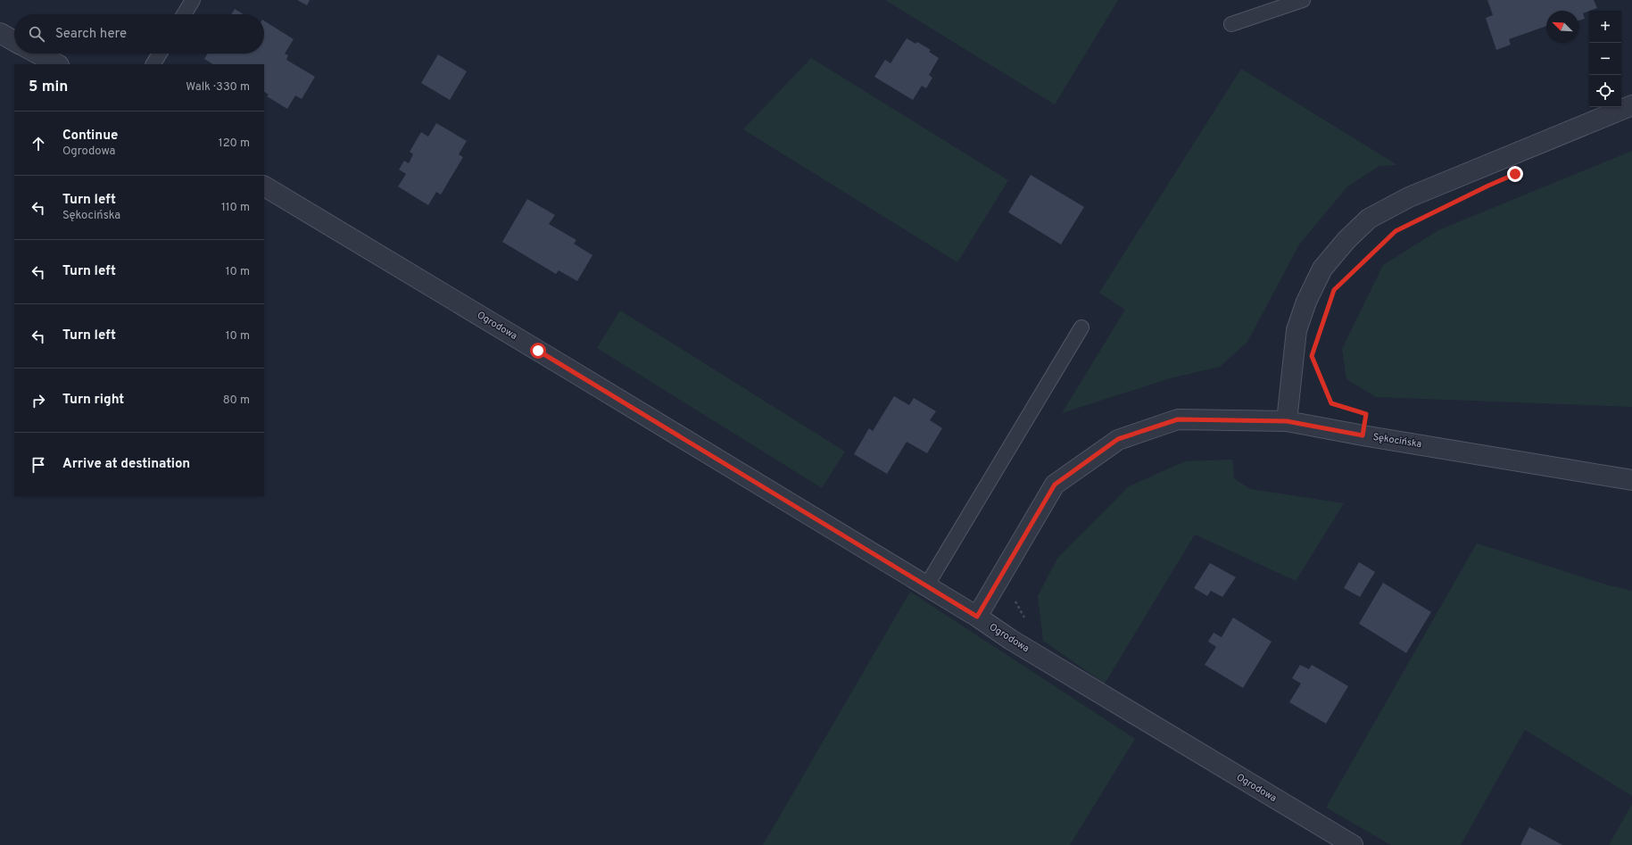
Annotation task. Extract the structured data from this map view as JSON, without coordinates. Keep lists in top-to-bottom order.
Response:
{
  "streets": {
    "street": ["Ogrodowa", "Sękocińska"]
  },
  "crossings": [
    ["Ogrodowa", "Sękocińska"]
  ],
  "north": "top left",
  "page": {
    "map_buttons": ["+", "−"],
    "search": "Search here",
    "heading": ["5 min", "Walk · 330 m"],
    "list": [
      ["Continue", "Ogrodowa", "120 m"],
      ["Turn left", "Sękocińska", "110 m"],
      ["Turn left", "10 m"],
      ["Turn left", "10 m"],
      ["Turn right", "80 m"],
      "Arrive at destination"
    ]
  }
}
